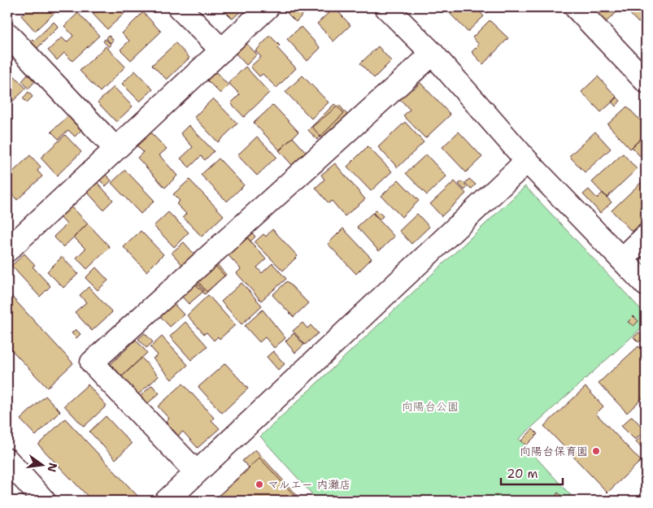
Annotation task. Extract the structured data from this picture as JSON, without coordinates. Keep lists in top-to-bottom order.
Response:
{
  "parks": ["向陽台公園"],
  "places": ["向陽台保育園", "マルエー 内灘店"],
  "scale_bar": "20 m",
  "north": "right"
}
